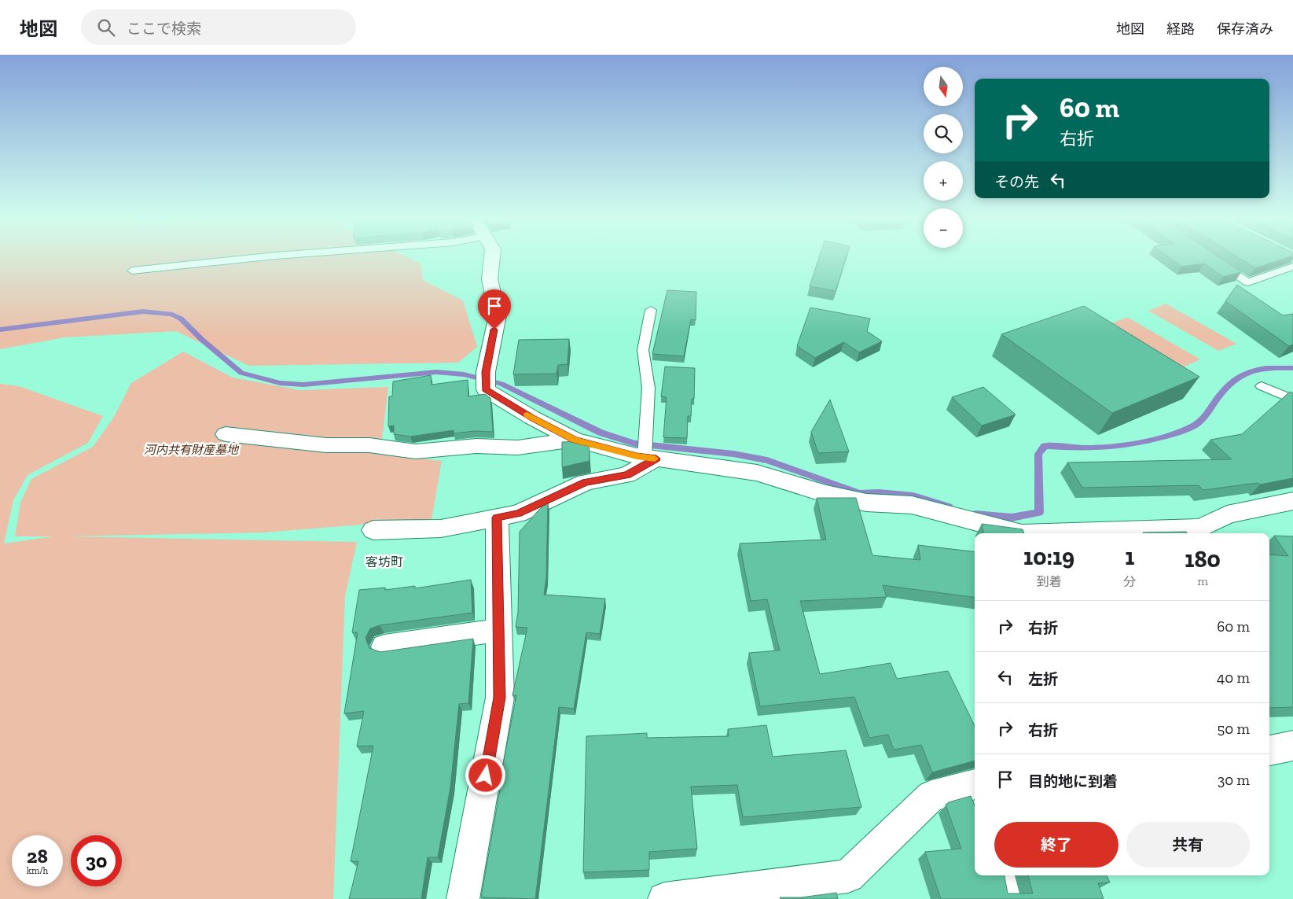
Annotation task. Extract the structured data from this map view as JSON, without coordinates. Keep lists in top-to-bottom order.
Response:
{
  "districts": ["客坊町"],
  "parks": ["河内共有財産墓地"],
  "north": "bottom",
  "page": {
    "header": "地図",
    "search": "ここで検索",
    "nav": ["地図", "経路", "保存済み"],
    "map_buttons": ["+", "−"],
    "turn": ["60 m", "右折"],
    "then": "その先",
    "eta": [
      "10:19",
      "到着",
      "1",
      "分",
      "180",
      "m"
    ],
    "list": [
      {
        "name": "右折",
        "value": "60 m"
      },
      {
        "name": "左折",
        "value": "40 m"
      },
      {
        "name": "右折",
        "value": "50 m"
      },
      {
        "name": "目的地に到着",
        "value": "30 m"
      }
    ],
    "buttons": ["終了", "共有"],
    "speed": "28 km/h",
    "limit": "30"
  }
}
